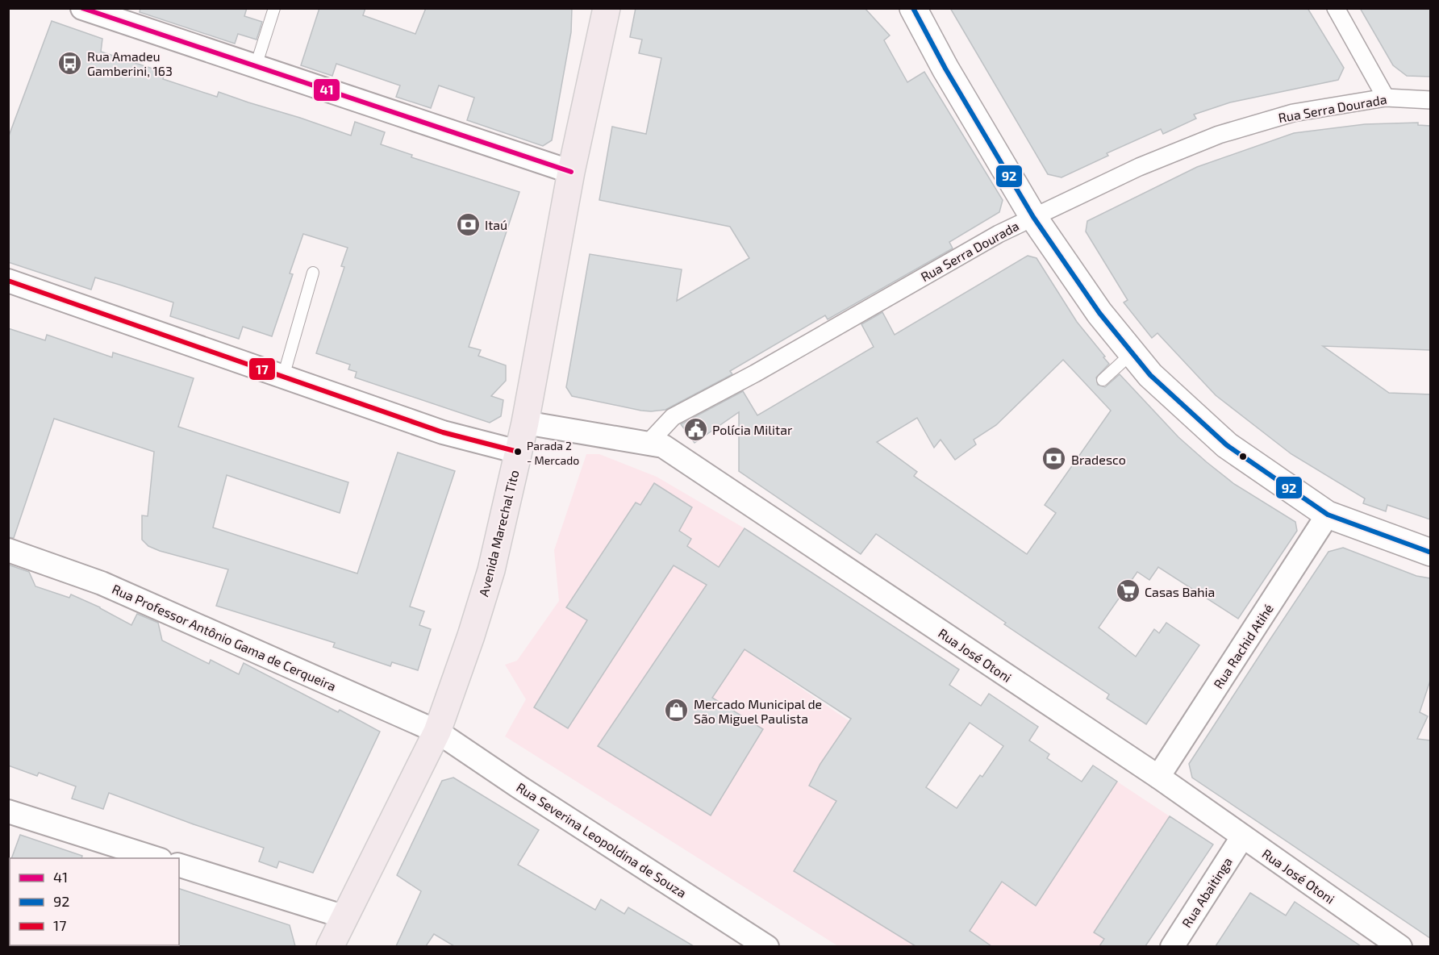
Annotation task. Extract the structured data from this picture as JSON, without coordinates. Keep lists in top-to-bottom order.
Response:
{
  "streets": {
    "main road": ["Avenida Marechal Tito"],
    "street": [
      "Rua Serra Dourada",
      "Rua Professor Antônio Gama de Cerqueira",
      "Rua Rachid Atihé",
      "Rua José Otoni",
      "Rua Severina Leopoldina de Souza",
      "Rua Abaitinga"
    ]
  },
  "crossings": [
    ["Rua Serra Dourada", "Rua José Otoni"],
    ["Avenida Marechal Tito", "Rua Professor Antônio Gama de Cerqueira"],
    ["Avenida Marechal Tito", "Rua José Otoni"],
    ["Avenida Marechal Tito", "Rua Severina Leopoldina de Souza"],
    ["Rua Professor Antônio Gama de Cerqueira", "Rua Severina Leopoldina de Souza"],
    ["Rua Rachid Atihé", "Rua José Otoni"],
    ["Rua José Otoni", "Rua Abaitinga"]
  ],
  "places": {
    "bus stop": ["Rua Amadeu Gamberini, 163"],
    "bank": ["Itaú", "Bradesco"],
    "public building": ["Polícia Militar"],
    "other": ["Parada 2 - Mercado"],
    "supermarket": ["Casas Bahia"],
    "shop": ["Mercado Municipal de São Miguel Paulista"]
  },
  "lines": ["transit line 41", "transit line 92", "transit line 17"],
  "legend": ["41", "92", "17"]
}
